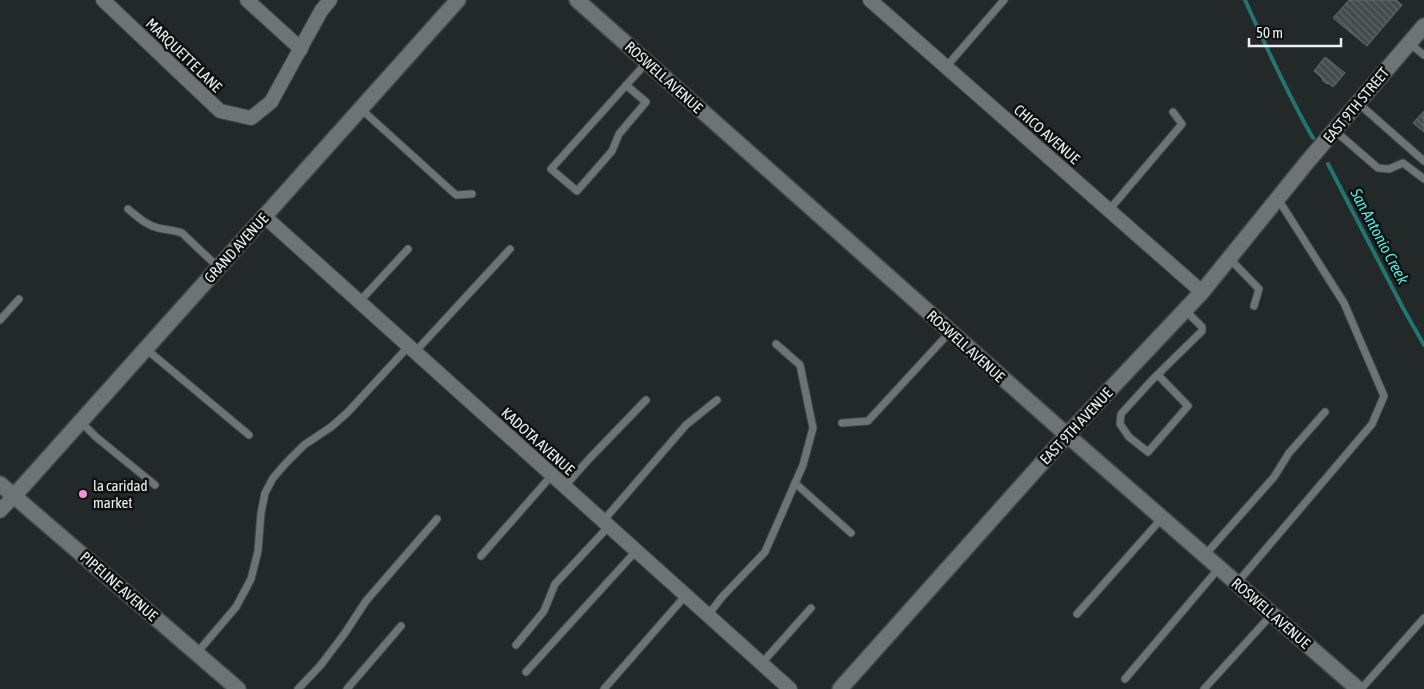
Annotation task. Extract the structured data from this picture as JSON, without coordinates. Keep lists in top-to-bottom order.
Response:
{
  "streets": {
    "street": [
      "MARQUETTE LANE",
      "ROSWELL AVENUE",
      "EAST 9TH STREET",
      "CHICO AVENUE",
      "GRAND AVENUE",
      "EAST 9TH AVENUE",
      "KADOTA AVENUE",
      "PIPELINE AVENUE"
    ]
  },
  "crossings": [
    ["ROSWELL AVENUE", "EAST 9TH AVENUE"],
    ["EAST 9TH STREET", "EAST 9TH AVENUE"],
    ["CHICO AVENUE", "EAST 9TH AVENUE"],
    ["GRAND AVENUE", "KADOTA AVENUE"],
    ["GRAND AVENUE", "PIPELINE AVENUE"]
  ],
  "water": ["San Antonio Creek"],
  "places": ["la caridad market"],
  "scale_bar": "50 m"
}
